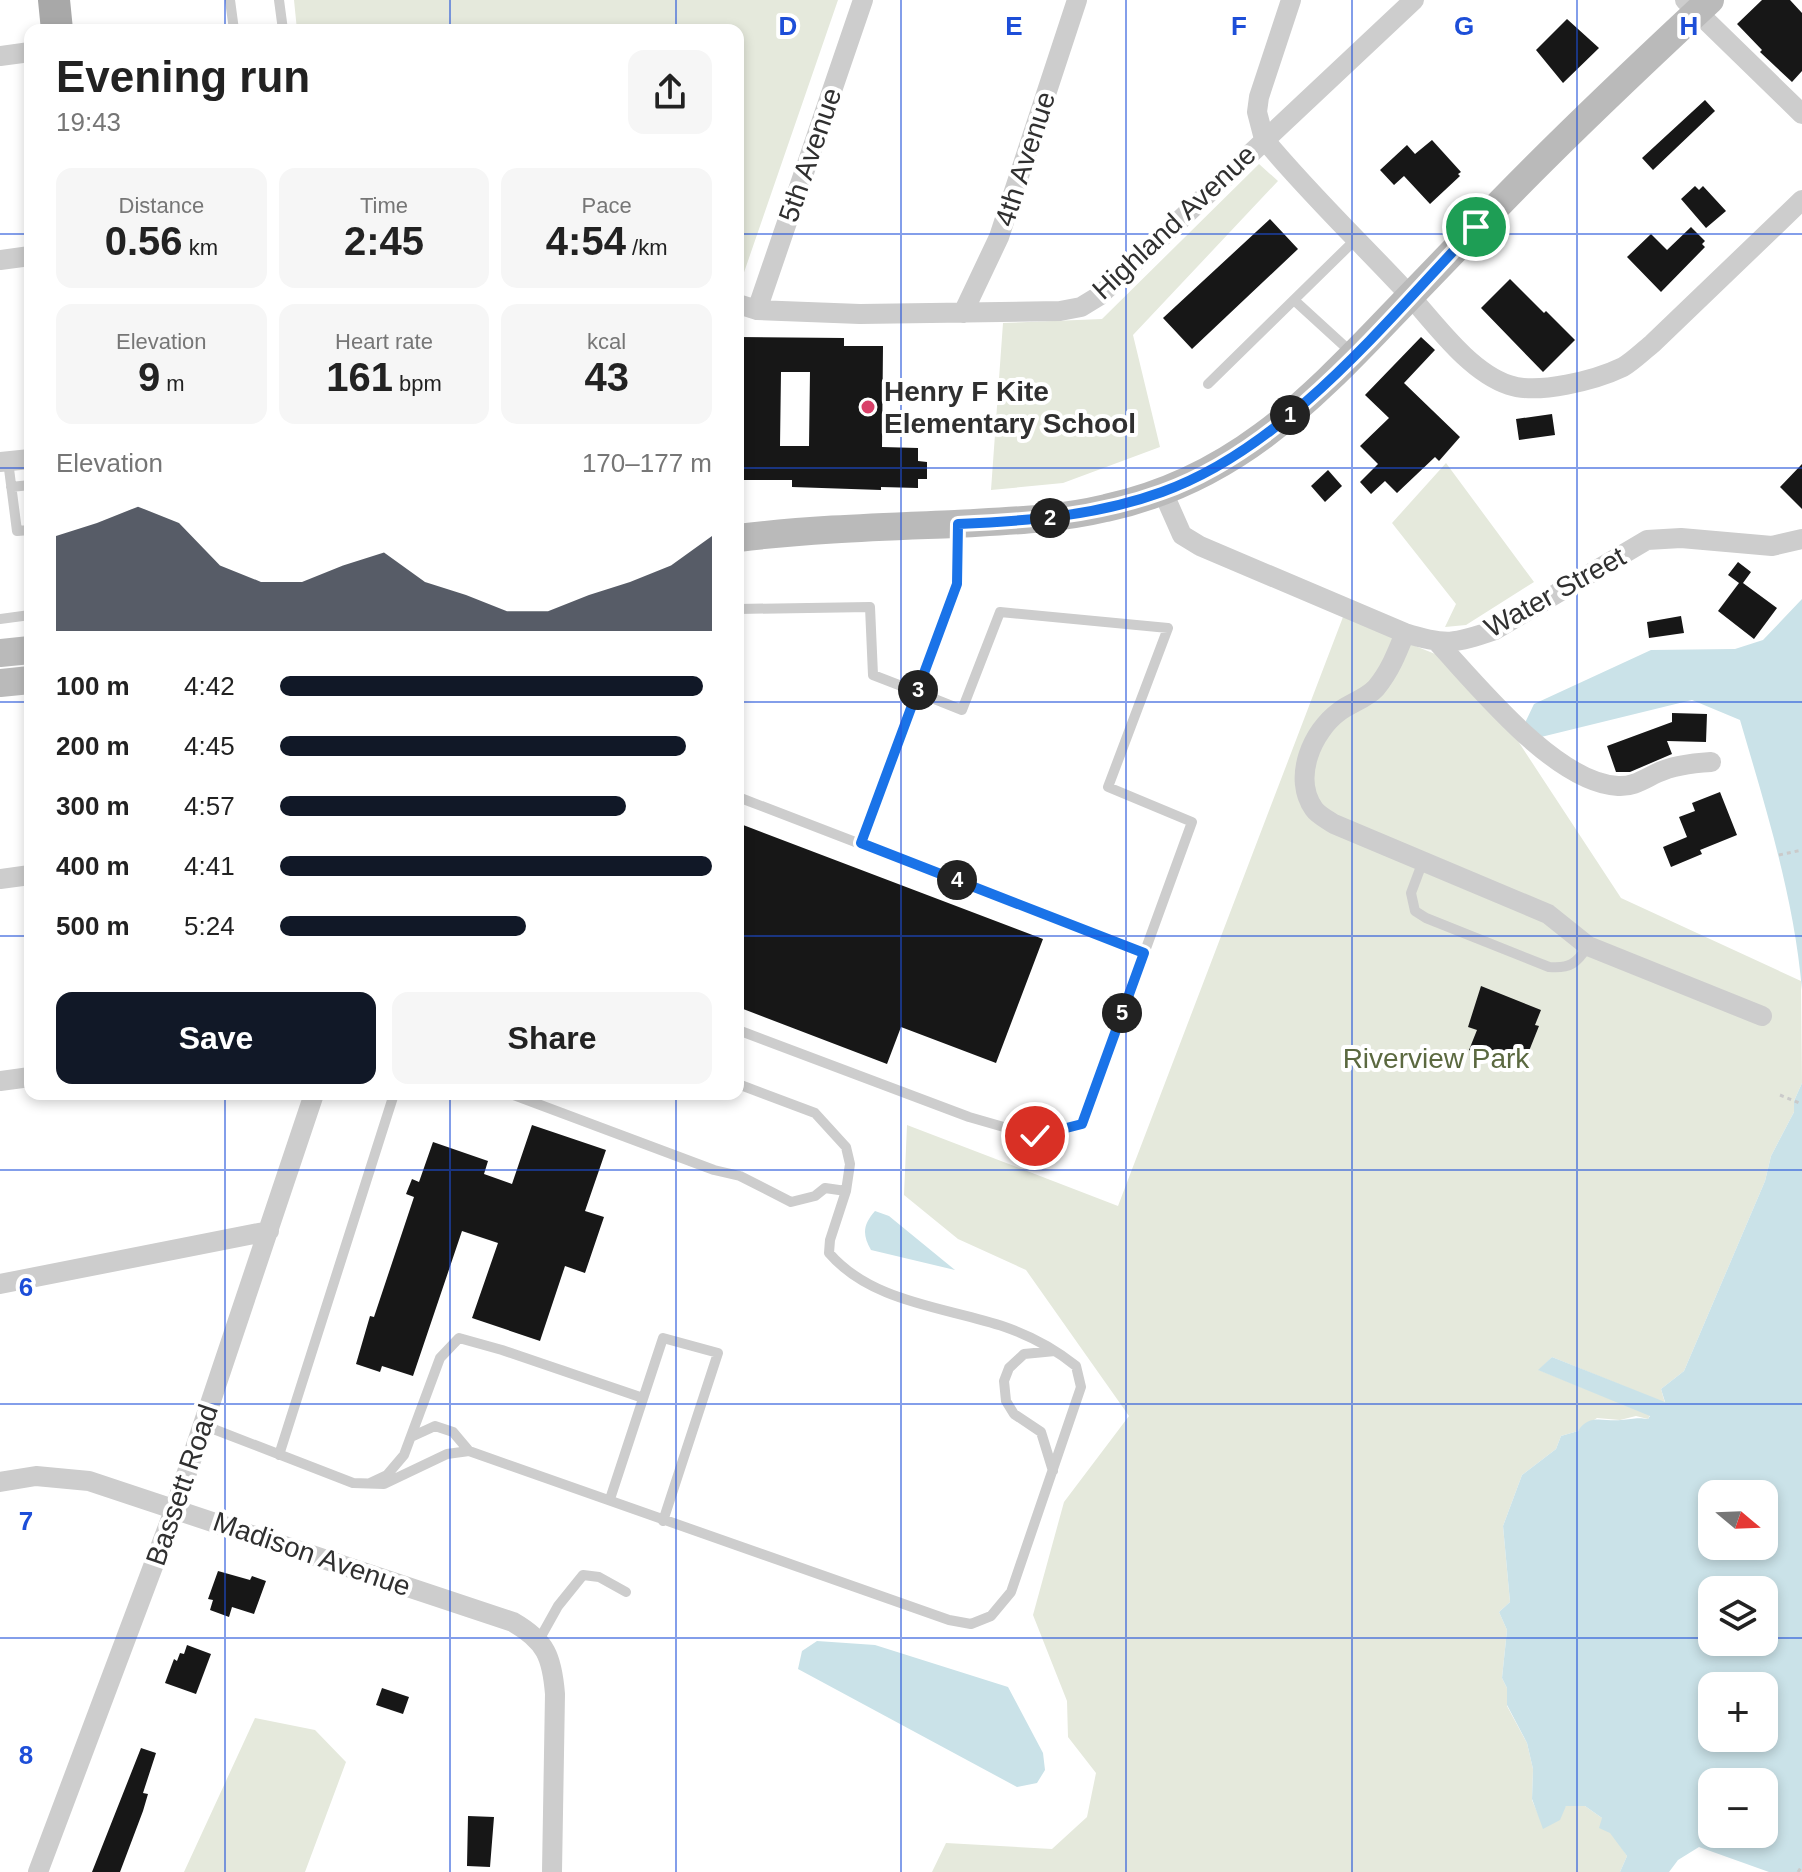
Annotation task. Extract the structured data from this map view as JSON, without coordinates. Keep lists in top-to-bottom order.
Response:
{
  "streets": {
    "street": [
      "5th Avenue",
      "4th Avenue",
      "Highland Avenue",
      "Water Street",
      "Bassett Road",
      "Madison Avenue"
    ]
  },
  "crossings": [
    ["5th Avenue", "Highland Avenue"],
    ["4th Avenue", "Highland Avenue"],
    ["Bassett Road", "Madison Avenue"]
  ],
  "parks": ["Riverview Park"],
  "places": ["Henry F Kite Elementary School"],
  "north": "right",
  "page": {
    "heading": ["Evening run", "19:43"],
    "stats": [
      ["Distance", "0.56 km"],
      ["Time", "2:45"],
      ["Pace", "4:54 /km"],
      ["Elevation", "9 m"],
      ["Heart rate", "161 bpm"],
      ["kcal", "43"]
    ],
    "pins": [
      "1",
      "2",
      "3",
      "4",
      "5"
    ],
    "chart": ["Elevation", "170–177 m"],
    "list": [
      {
        "name": "100 m",
        "note": "4:42"
      },
      {
        "name": "200 m",
        "note": "4:45"
      },
      {
        "name": "300 m",
        "note": "4:57"
      },
      {
        "name": "400 m",
        "note": "4:41"
      },
      {
        "name": "500 m",
        "note": "5:24"
      }
    ],
    "buttons": ["Save", "Share"],
    "map_buttons": ["+", "−"]
  },
  "grid": {
    "columns": [
      "D",
      "E",
      "F",
      "G",
      "H"
    ],
    "rows": ["6", "7", "8"]
  }
}
